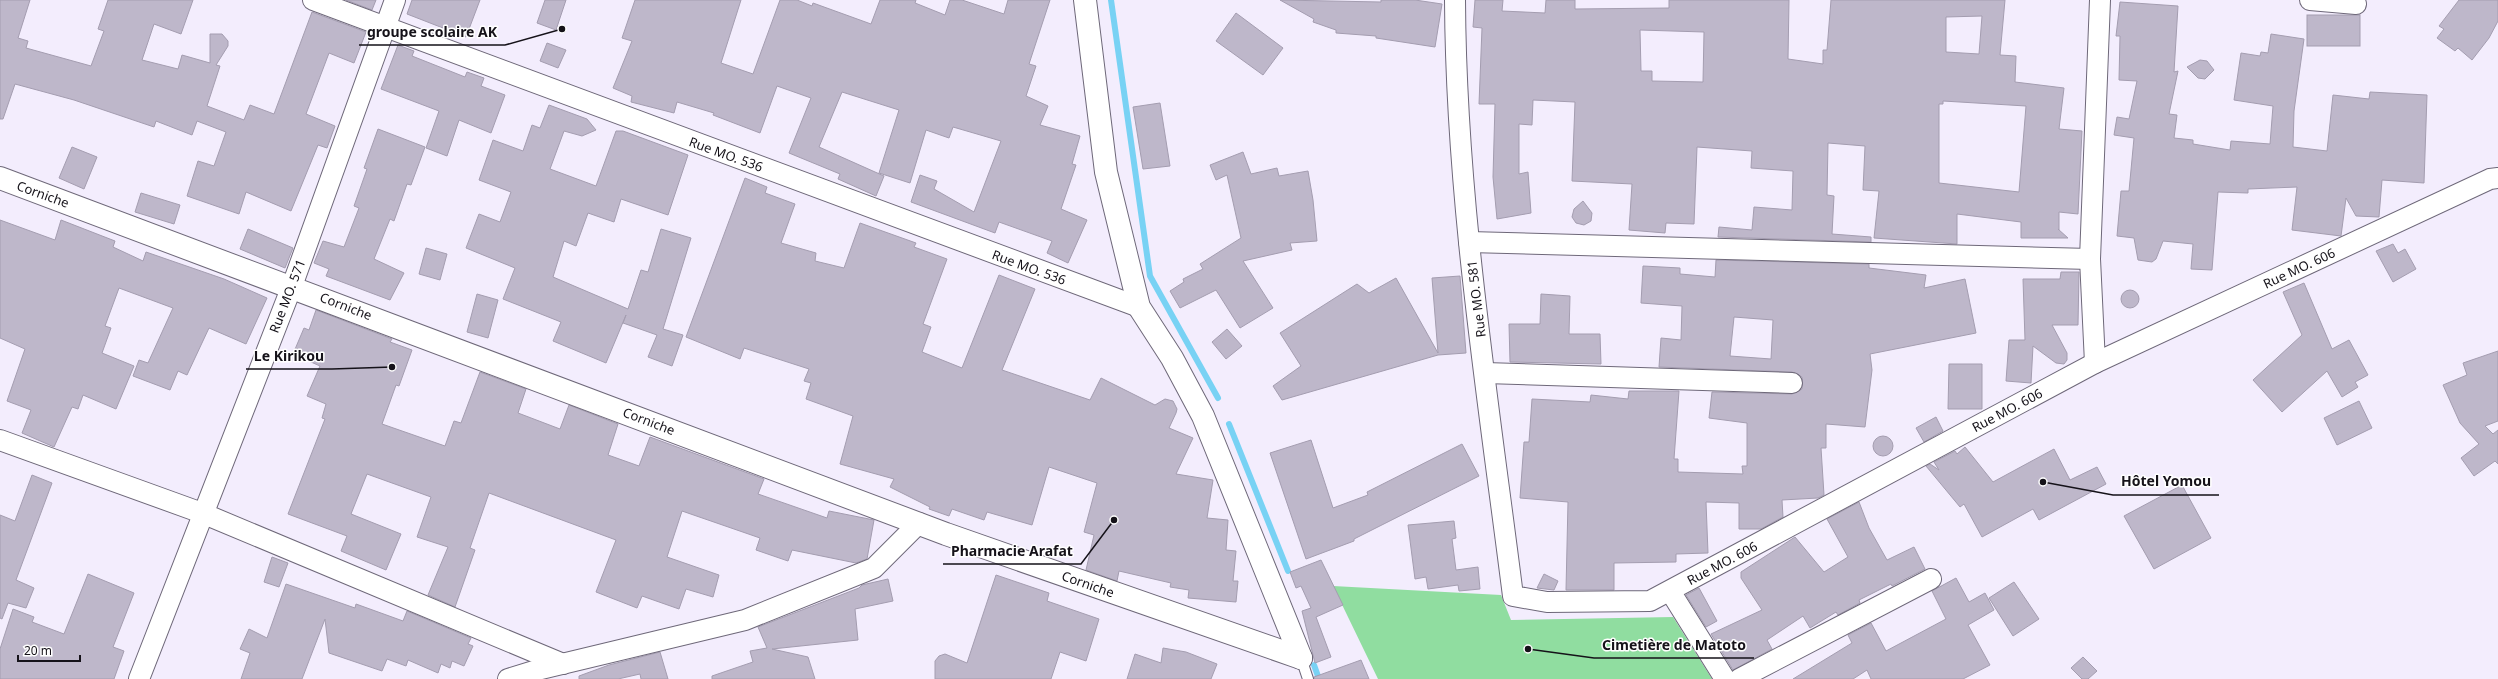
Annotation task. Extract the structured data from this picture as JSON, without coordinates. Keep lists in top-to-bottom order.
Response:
{
  "streets": {
    "street": [
      "Rue MO. 536",
      "Corniche",
      "Rue MO. 606",
      "Rue MO. 571",
      "Rue MO. 581"
    ]
  },
  "crossings": [
    ["Rue MO. 536", "Rue MO. 571"],
    ["Corniche", "Rue MO. 571"],
    ["Rue MO. 606", "Rue MO. 581"]
  ],
  "places": [
    "groupe scolaire AK",
    "Le Kirikou",
    "Hôtel Yomou",
    "Pharmacie Arafat",
    "Cimetière de Matoto"
  ],
  "scale_bar": "20 m"
}
